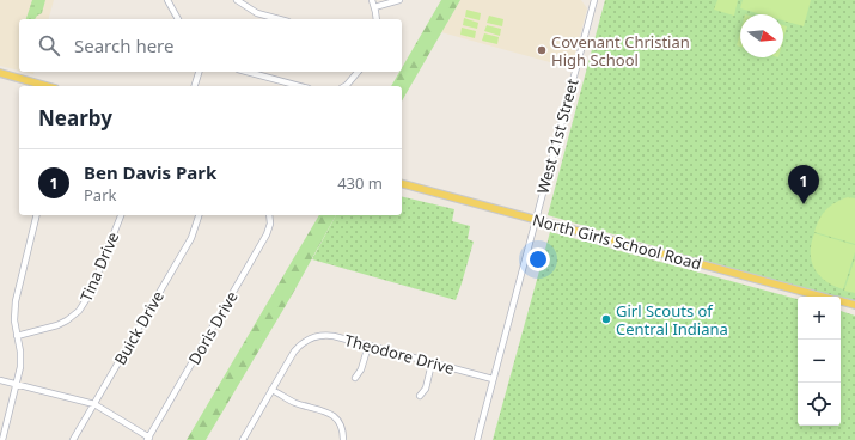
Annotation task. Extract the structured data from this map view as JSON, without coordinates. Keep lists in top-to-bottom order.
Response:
{
  "streets": {
    "main road": ["North Girls School Road"],
    "street": [
      "West 21st Street",
      "Tina Drive",
      "Buick Drive",
      "Doris Drive",
      "Theodore Drive"
    ]
  },
  "crossings": [
    ["West 21st Street", "North Girls School Road"],
    ["West 21st Street", "Theodore Drive"]
  ],
  "places": ["Covenant Christian High School", "Girl Scouts of Central Indiana"],
  "north": "right",
  "page": {
    "search": "Search here",
    "heading": "Nearby",
    "list": [
      {
        "mark": "1",
        "name": "Ben Davis Park",
        "note": "Park",
        "value": "430 m"
      }
    ],
    "pins": "1",
    "map_buttons": ["+", "−"]
  }
}
